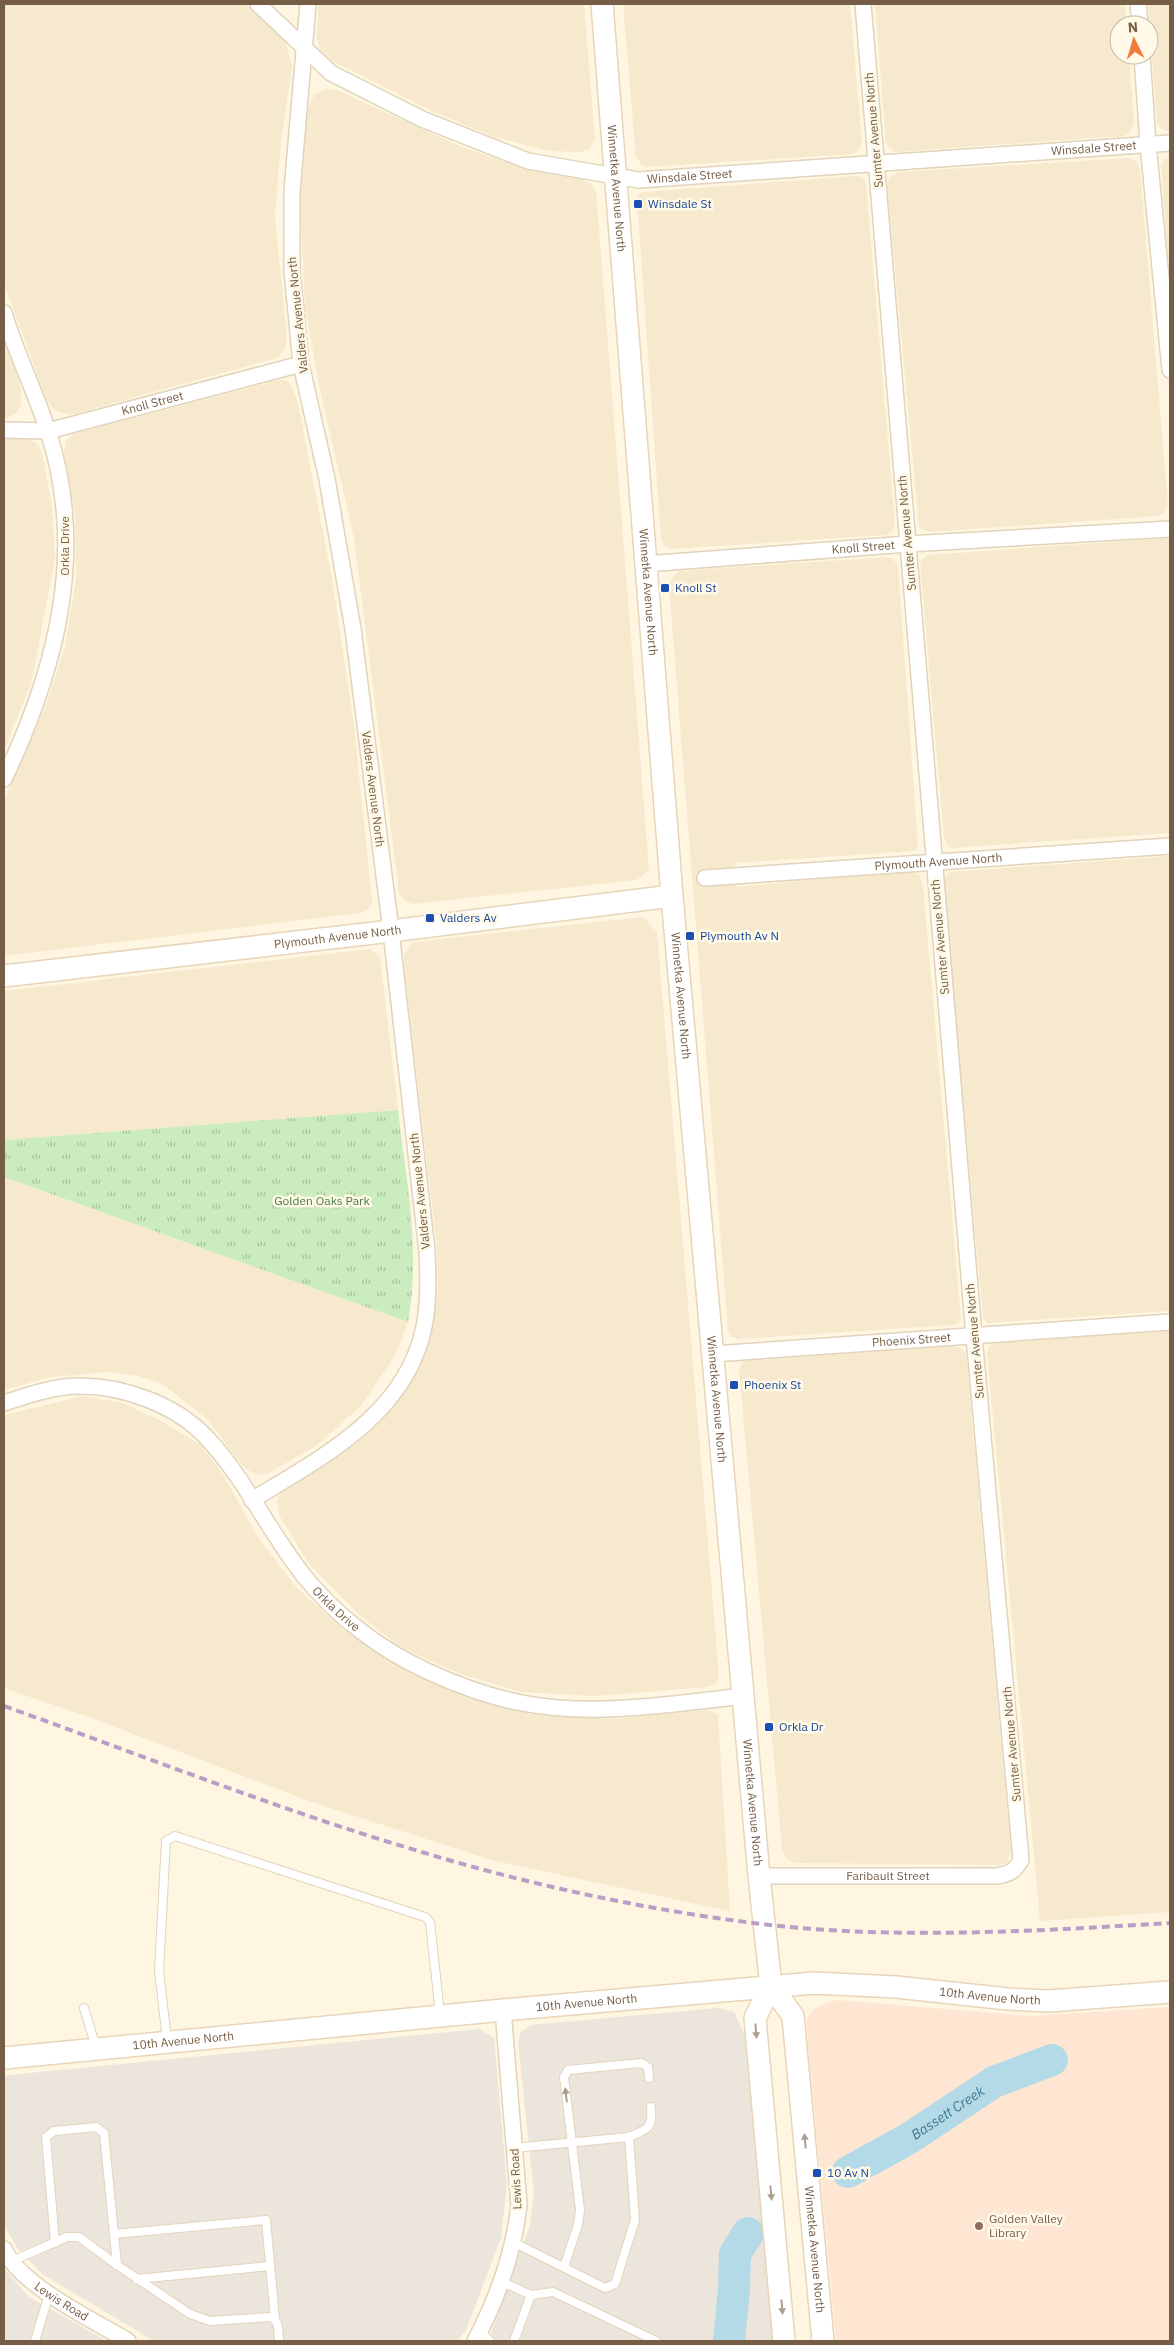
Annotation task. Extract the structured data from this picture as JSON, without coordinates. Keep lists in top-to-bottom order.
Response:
{
  "streets": {
    "main road": ["Winnetka Avenue North", "Plymouth Avenue North", "10th Avenue North"],
    "street": [
      "Sumter Avenue North",
      "Winsdale Street",
      "Valders Avenue North",
      "Knoll Street",
      "Orkla Drive",
      "Phoenix Street",
      "Faribault Street",
      "Lewis Road"
    ]
  },
  "crossings": [
    ["Sumter Avenue North", "Winsdale Street"],
    ["Sumter Avenue North", "Knoll Street"],
    ["Sumter Avenue North", "Plymouth Avenue North"],
    ["Sumter Avenue North", "Phoenix Street"],
    ["Sumter Avenue North", "Faribault Street"],
    ["Winsdale Street", "Winnetka Avenue North"],
    ["Winsdale Street", "Valders Avenue North"],
    ["Winnetka Avenue North", "Knoll Street"],
    ["Winnetka Avenue North", "Orkla Drive"],
    ["Winnetka Avenue North", "Plymouth Avenue North"],
    ["Winnetka Avenue North", "Phoenix Street"],
    ["Winnetka Avenue North", "Faribault Street"],
    ["Winnetka Avenue North", "10th Avenue North"],
    ["Valders Avenue North", "Knoll Street"],
    ["Valders Avenue North", "Orkla Drive"],
    ["Valders Avenue North", "Plymouth Avenue North"],
    ["Knoll Street", "Orkla Drive"],
    ["10th Avenue North", "Lewis Road"]
  ],
  "water": ["Bassett Creek"],
  "parks": ["Golden Oaks Park"],
  "places": {
    "transit": [
      "Winsdale St",
      "Knoll St",
      "Valders Av",
      "Plymouth Av N",
      "Phoenix St",
      "Orkla Dr",
      "10 Av N"
    ],
    "other": ["Golden Valley Library"]
  },
  "north": "top"
}
